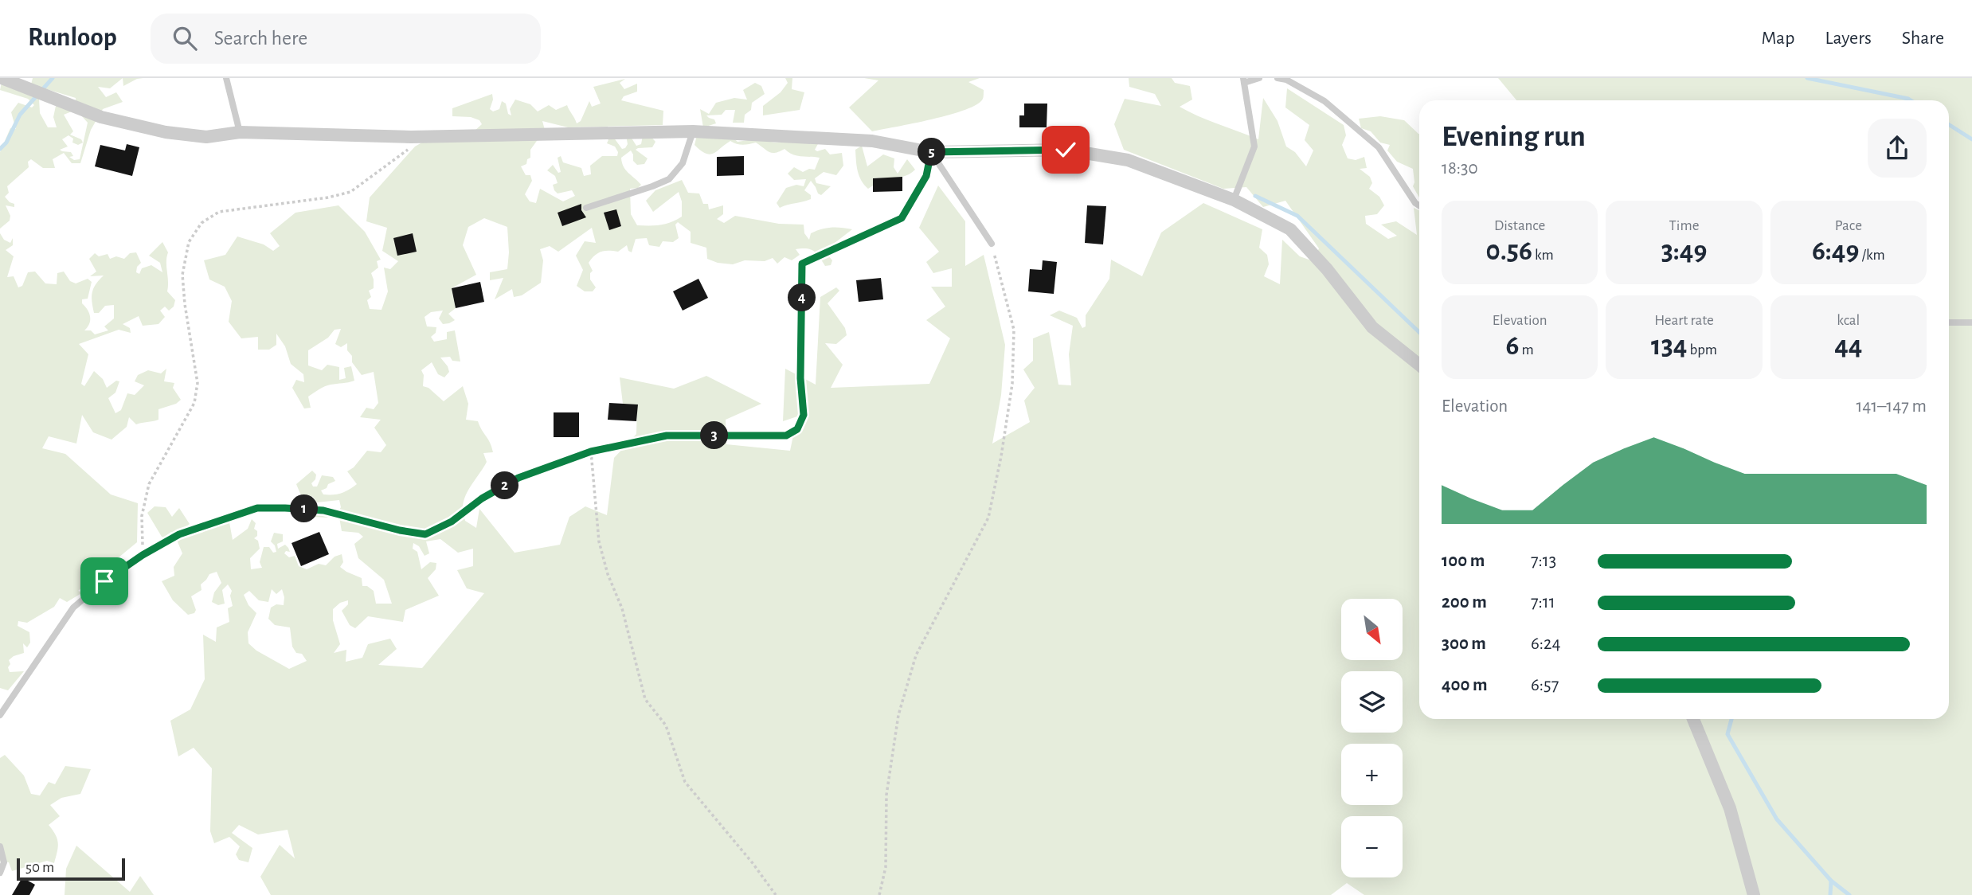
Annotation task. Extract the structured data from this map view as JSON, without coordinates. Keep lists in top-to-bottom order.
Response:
{
  "scale_bar": "50 m",
  "north": "bottom right",
  "page": {
    "header": "Runloop",
    "search": "Search here",
    "nav": ["Map", "Layers", "Share"],
    "heading": ["Evening run", "18:30"],
    "pins": [
      "5",
      "4",
      "3",
      "2",
      "1"
    ],
    "stats": [
      ["Distance", "0.56 km"],
      ["Time", "3:49"],
      ["Pace", "6:49 /km"],
      ["Elevation", "6 m"],
      ["Heart rate", "134 bpm"],
      ["kcal", "44"]
    ],
    "chart": ["Elevation", "141–147 m"],
    "list": [
      {
        "name": "100 m",
        "note": "7:13"
      },
      {
        "name": "200 m",
        "note": "7:11"
      },
      {
        "name": "300 m",
        "note": "6:24"
      },
      {
        "name": "400 m",
        "note": "6:57"
      }
    ],
    "map_buttons": ["+", "−"],
    "scale": "50 m"
  }
}
